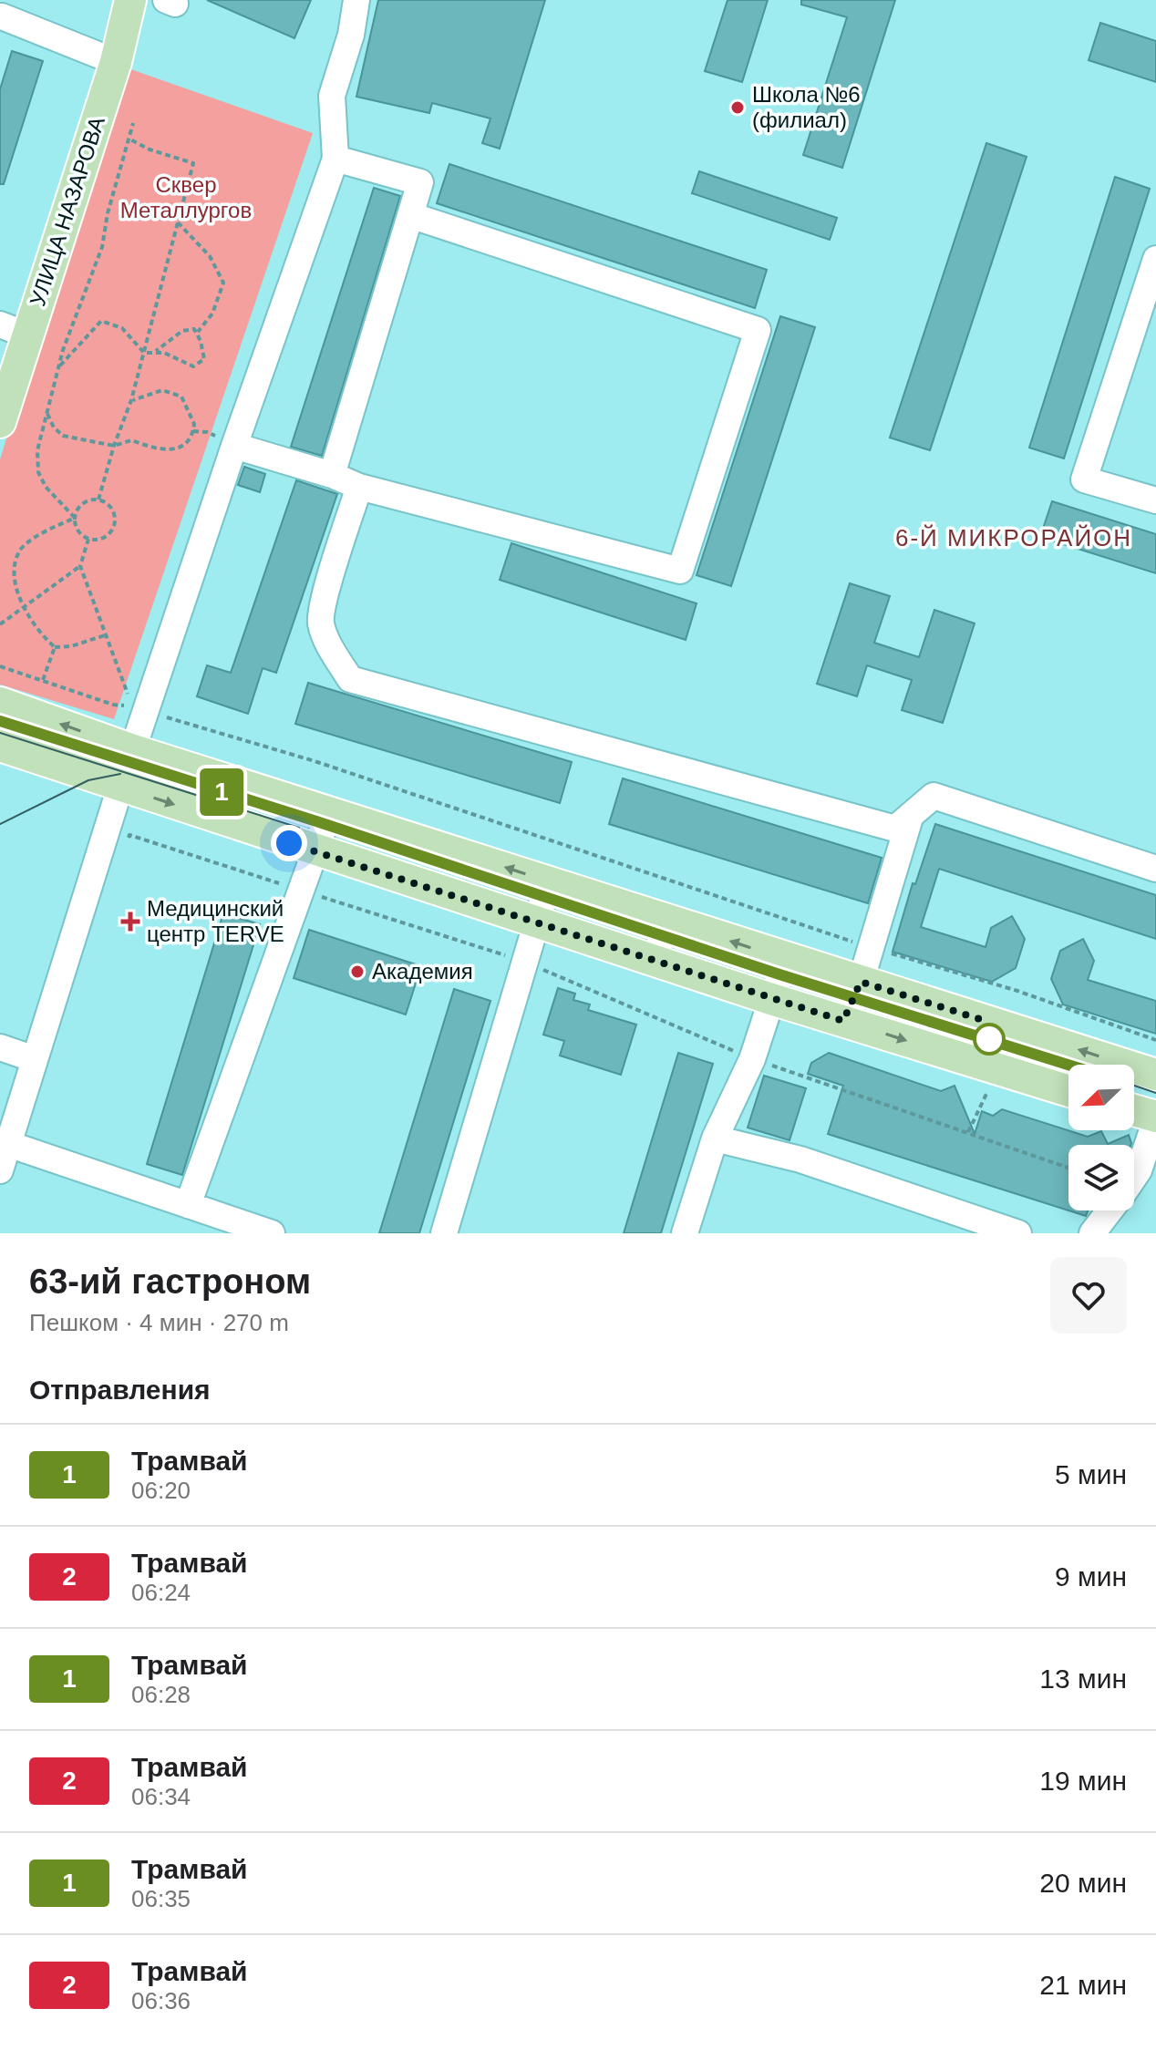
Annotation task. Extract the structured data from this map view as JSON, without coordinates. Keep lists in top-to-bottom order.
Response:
{
  "streets": {
    "main road": ["УЛИЦА НАЗАРОВА"]
  },
  "districts": ["6-Й МИКРОРАЙОН"],
  "parks": ["Сквер Металлургов"],
  "places": {
    "other": ["Школа №6 (филиал)", "Академия"],
    "health": ["Медицинский центр TERVE"]
  },
  "lines": ["tram line 1"],
  "north": "bottom left",
  "page": {
    "on_map": "1",
    "heading": [
      ["63-ий гастроном", "Пешком · 4 мин · 270 m"],
      "Отправления"
    ],
    "list": [
      {
        "mark": "1",
        "name": "Трамвай",
        "note": "06:20",
        "value": "5 мин"
      },
      {
        "mark": "2",
        "name": "Трамвай",
        "note": "06:24",
        "value": "9 мин"
      },
      {
        "mark": "1",
        "name": "Трамвай",
        "note": "06:28",
        "value": "13 мин"
      },
      {
        "mark": "2",
        "name": "Трамвай",
        "note": "06:34",
        "value": "19 мин"
      },
      {
        "mark": "1",
        "name": "Трамвай",
        "note": "06:35",
        "value": "20 мин"
      },
      {
        "mark": "2",
        "name": "Трамвай",
        "note": "06:36",
        "value": "21 мин"
      }
    ]
  }
}
